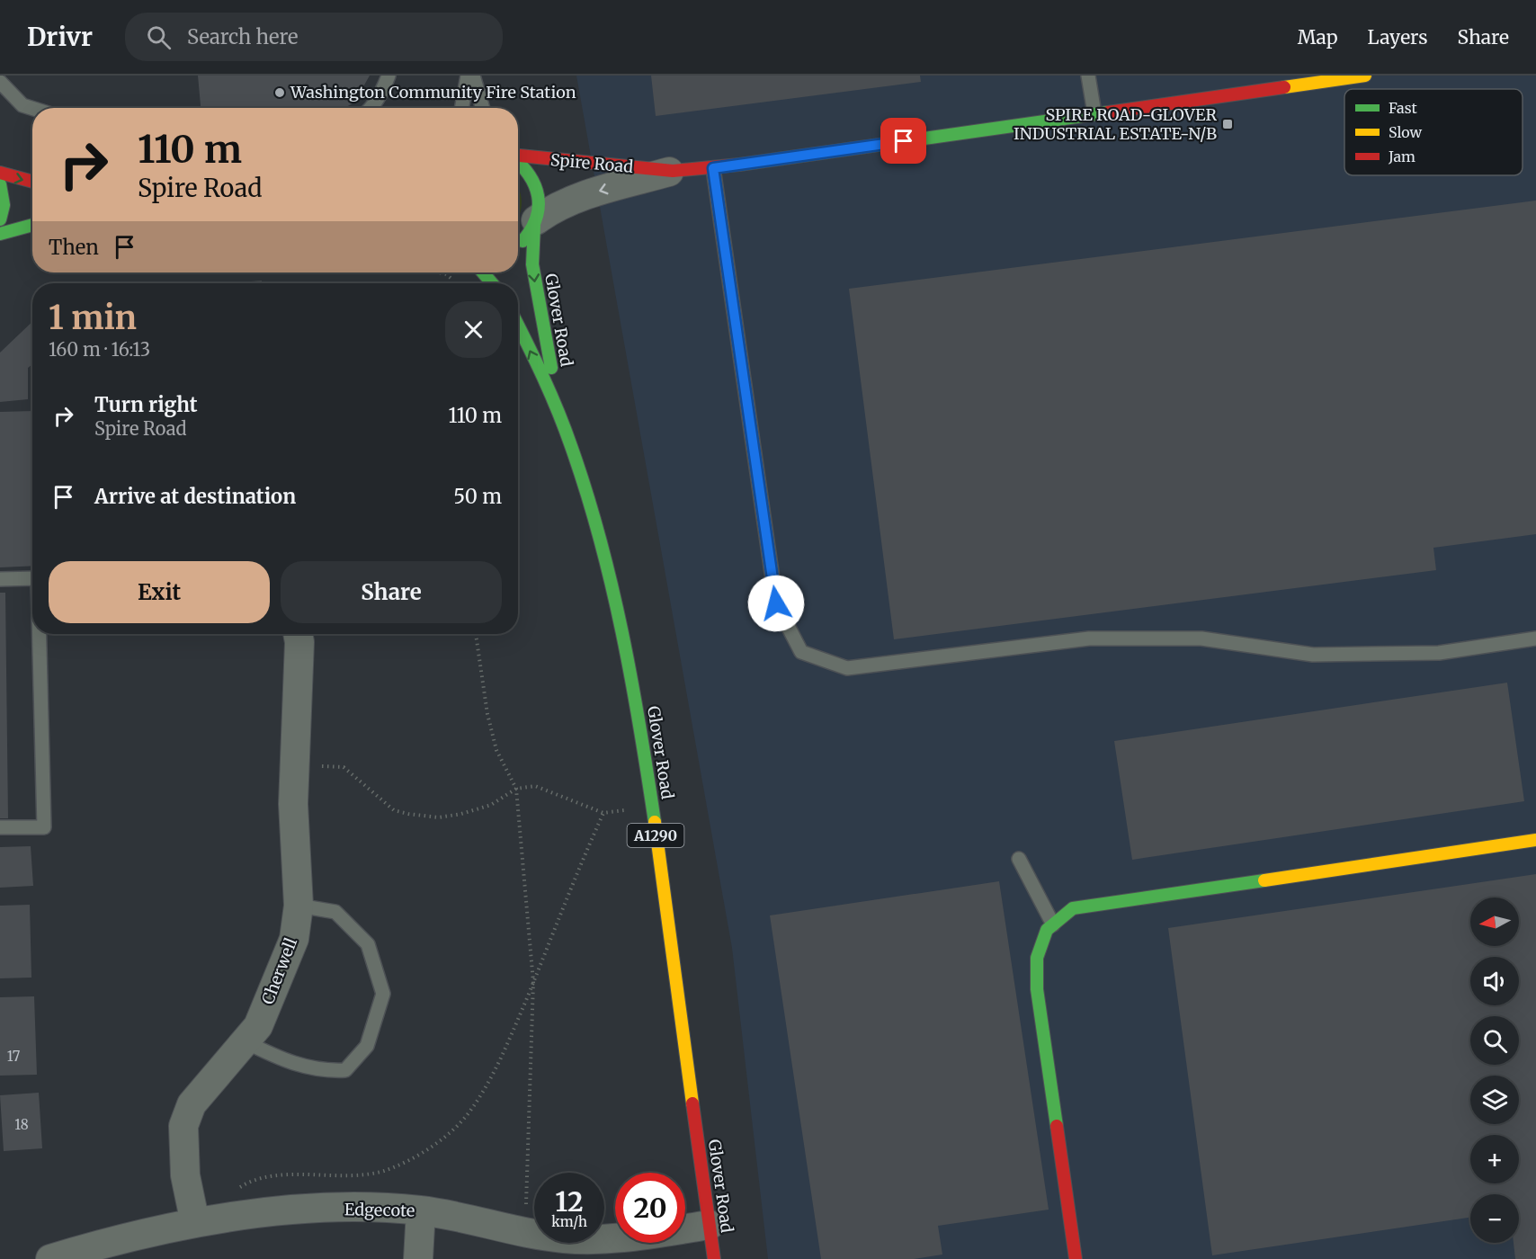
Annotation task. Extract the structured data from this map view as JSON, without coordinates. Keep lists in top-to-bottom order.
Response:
{
  "streets": {
    "street": [
      "Spire Road",
      "Glover Road",
      "A1290",
      "Cherwell",
      "Edgecote"
    ]
  },
  "crossings": [
    ["Spire Road", "Glover Road"],
    ["Glover Road", "Edgecote"],
    ["Cherwell", "Edgecote"]
  ],
  "places": {
    "other": ["Washington Community Fire Station"],
    "transit": ["SPIRE ROAD-GLOVER INDUSTRIAL ESTATE-N/B"]
  },
  "house_numbers": ["17", "18"],
  "legend": ["Fast", "Slow", "Jam"],
  "north": "left",
  "page": {
    "header": "Drivr",
    "search": "Search here",
    "nav": ["Map", "Layers", "Share"],
    "turn": ["110 m", "Spire Road"],
    "then": "Then",
    "heading": ["1 min", "160 m · 16:13"],
    "list": [
      {
        "name": "Turn right",
        "note": "Spire Road",
        "value": "110 m"
      },
      {
        "name": "Arrive at destination",
        "value": "50 m"
      }
    ],
    "buttons": ["Exit", "Share"],
    "map_buttons": ["+", "−"],
    "speed": "12 km/h",
    "limit": "20"
  }
}
